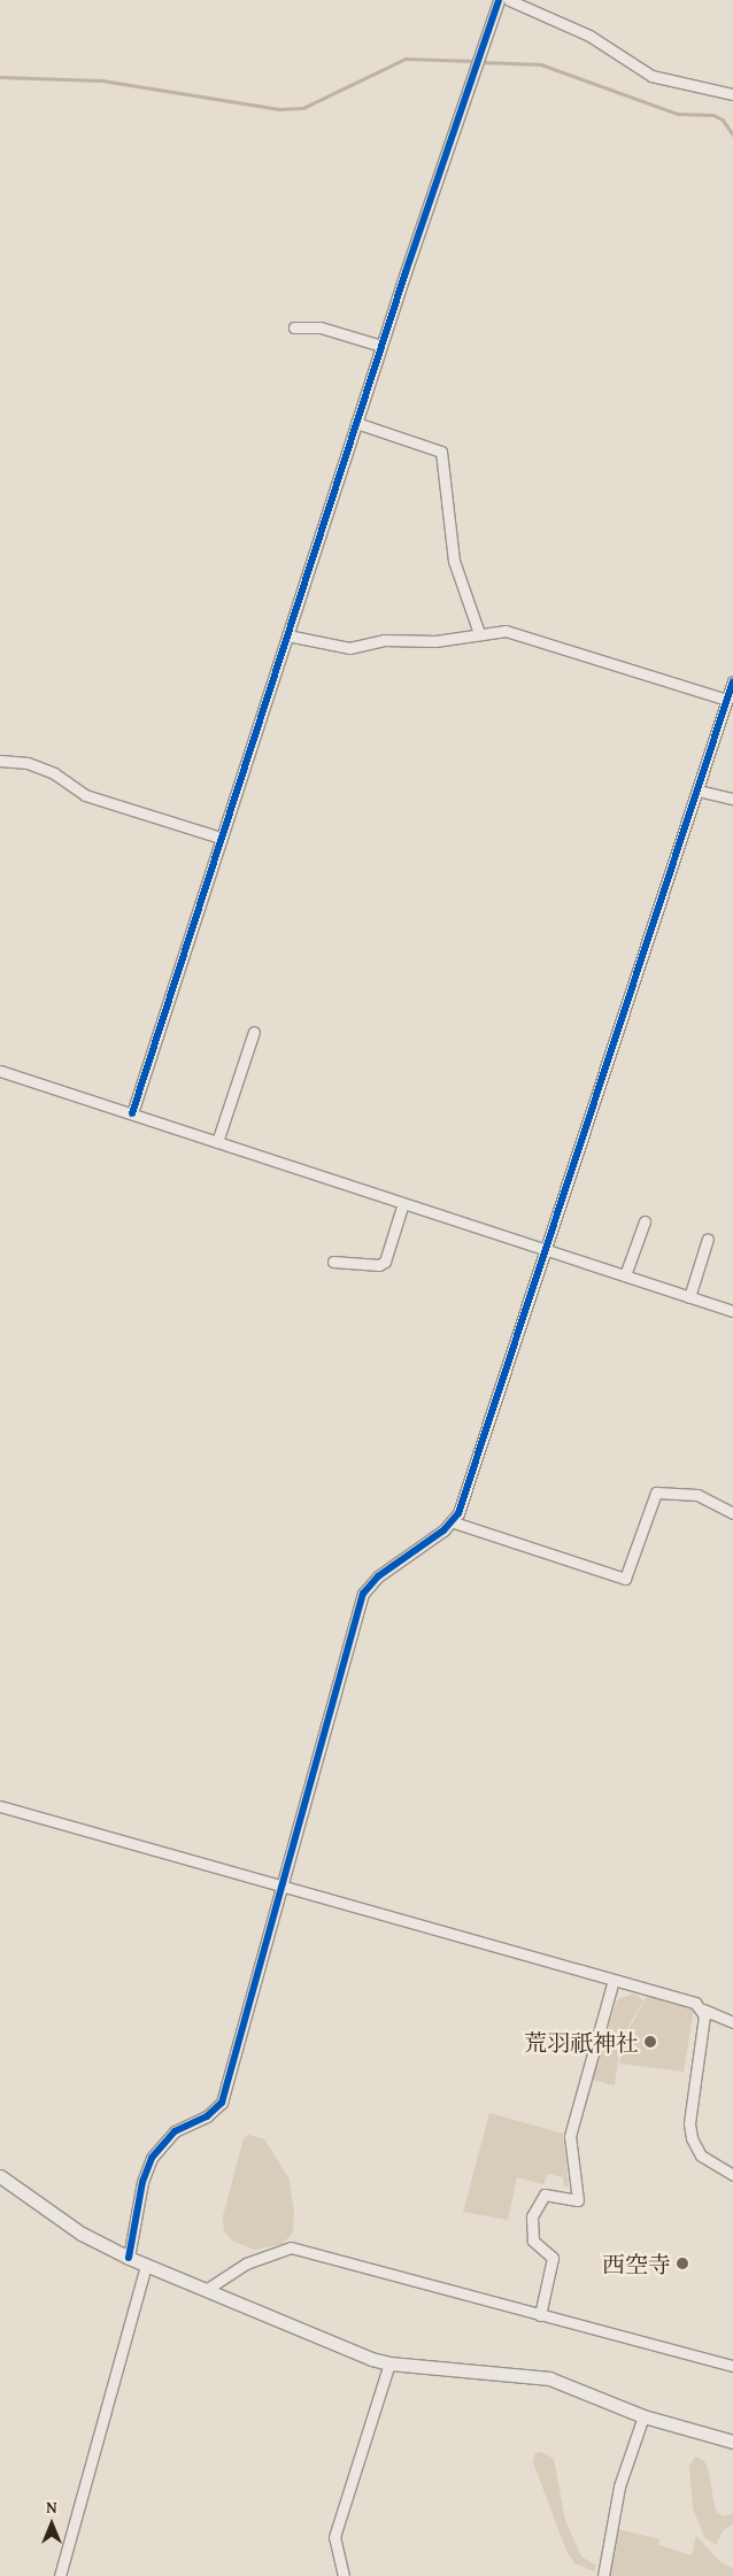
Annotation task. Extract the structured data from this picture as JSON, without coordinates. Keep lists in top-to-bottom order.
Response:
{
  "places": ["荒羽祇神社", "西空寺"],
  "north": "top"
}
